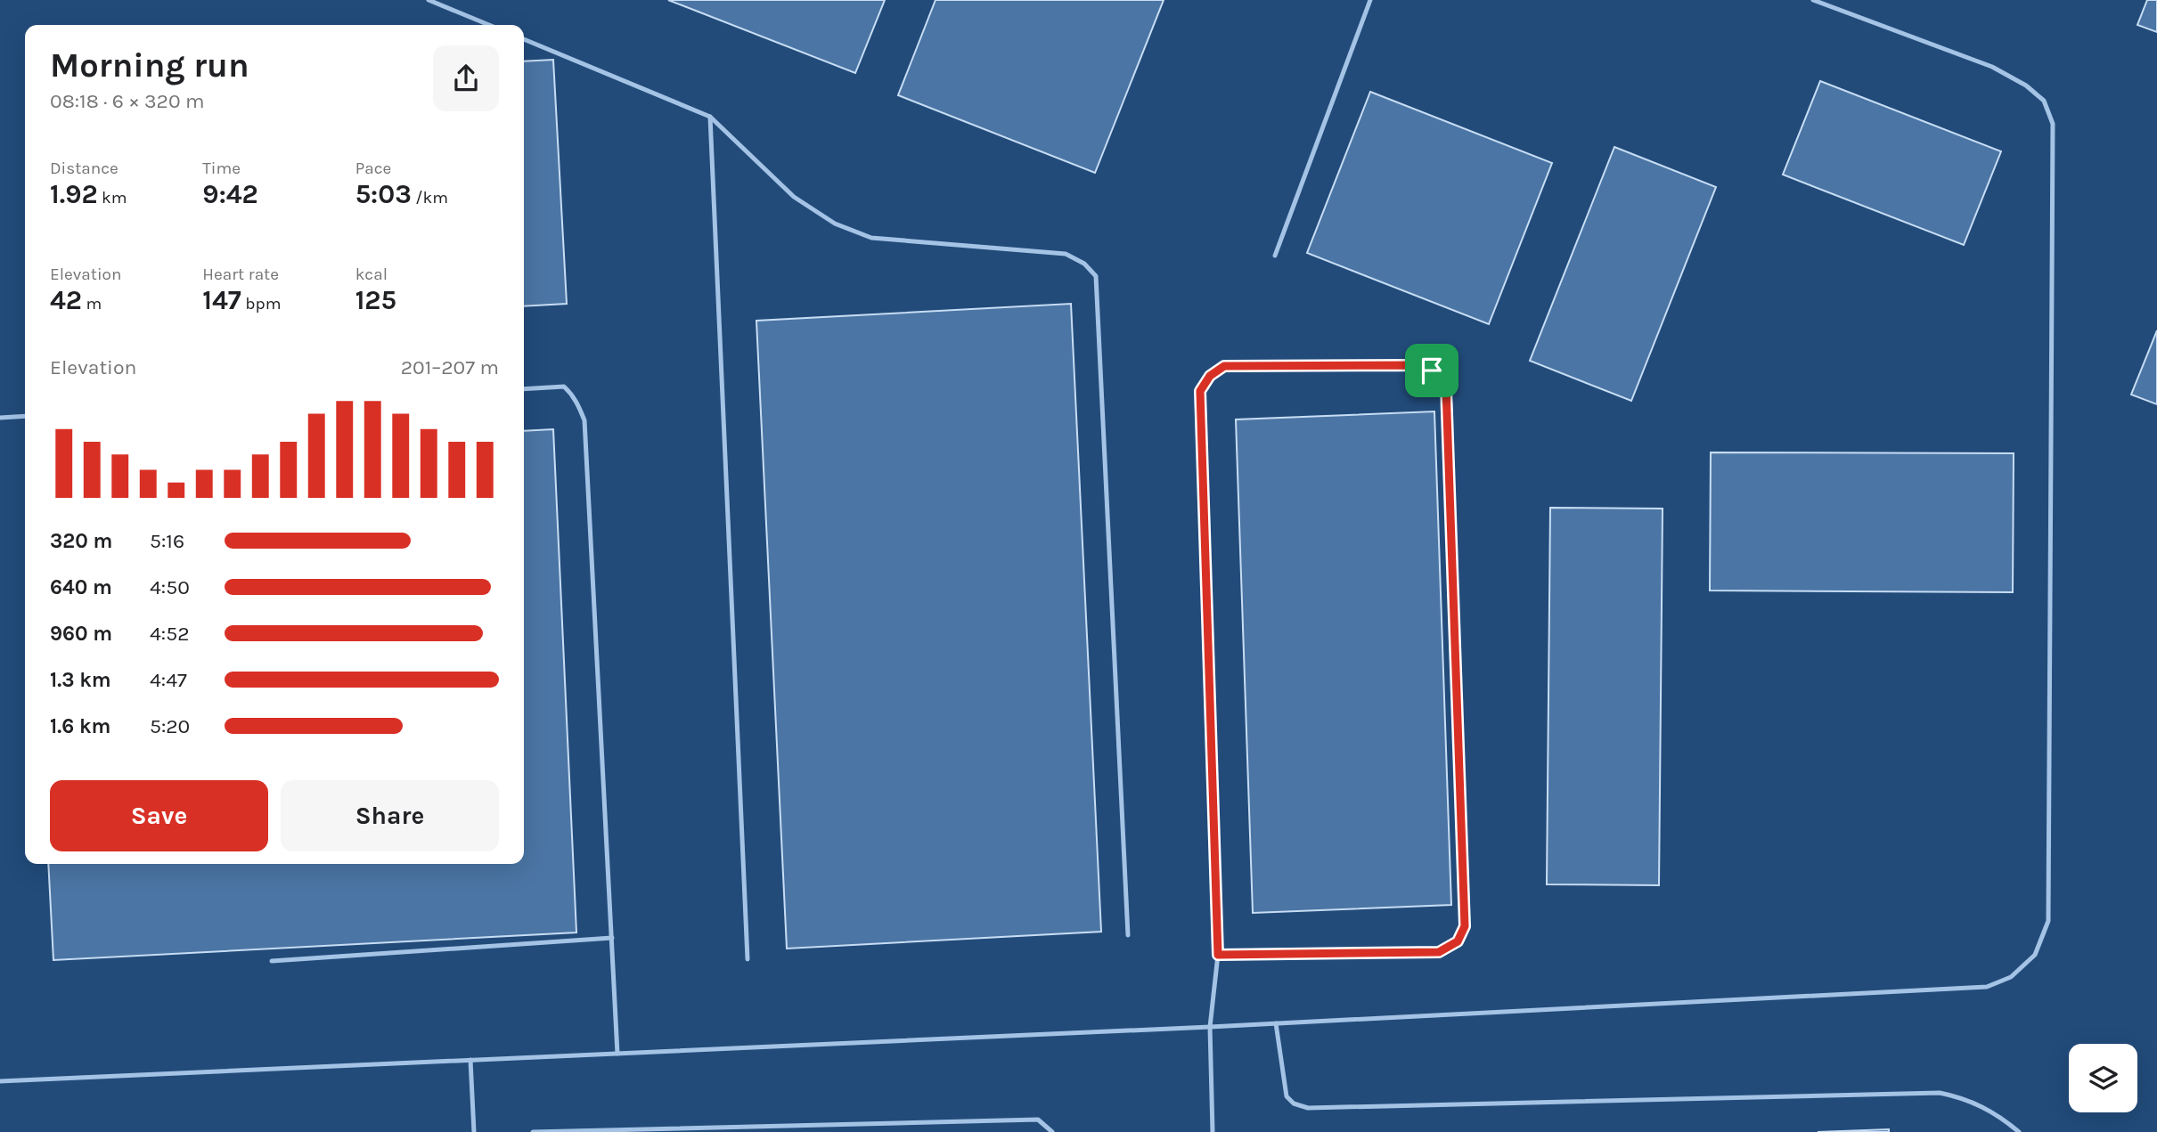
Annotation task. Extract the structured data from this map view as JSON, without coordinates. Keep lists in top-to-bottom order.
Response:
{
  "page": {
    "heading": ["Morning run", "08:18 · 6 × 320 m"],
    "stats": [
      ["Distance", "1.92 km"],
      ["Time", "9:42"],
      ["Pace", "5:03 /km"],
      ["Elevation", "42 m"],
      ["Heart rate", "147 bpm"],
      ["kcal", "125"]
    ],
    "chart": ["Elevation", "201–207 m"],
    "list": [
      {
        "name": "320 m",
        "note": "5:16"
      },
      {
        "name": "640 m",
        "note": "4:50"
      },
      {
        "name": "960 m",
        "note": "4:52"
      },
      {
        "name": "1.3 km",
        "note": "4:47"
      },
      {
        "name": "1.6 km",
        "note": "5:20"
      }
    ],
    "buttons": ["Save", "Share"]
  }
}
